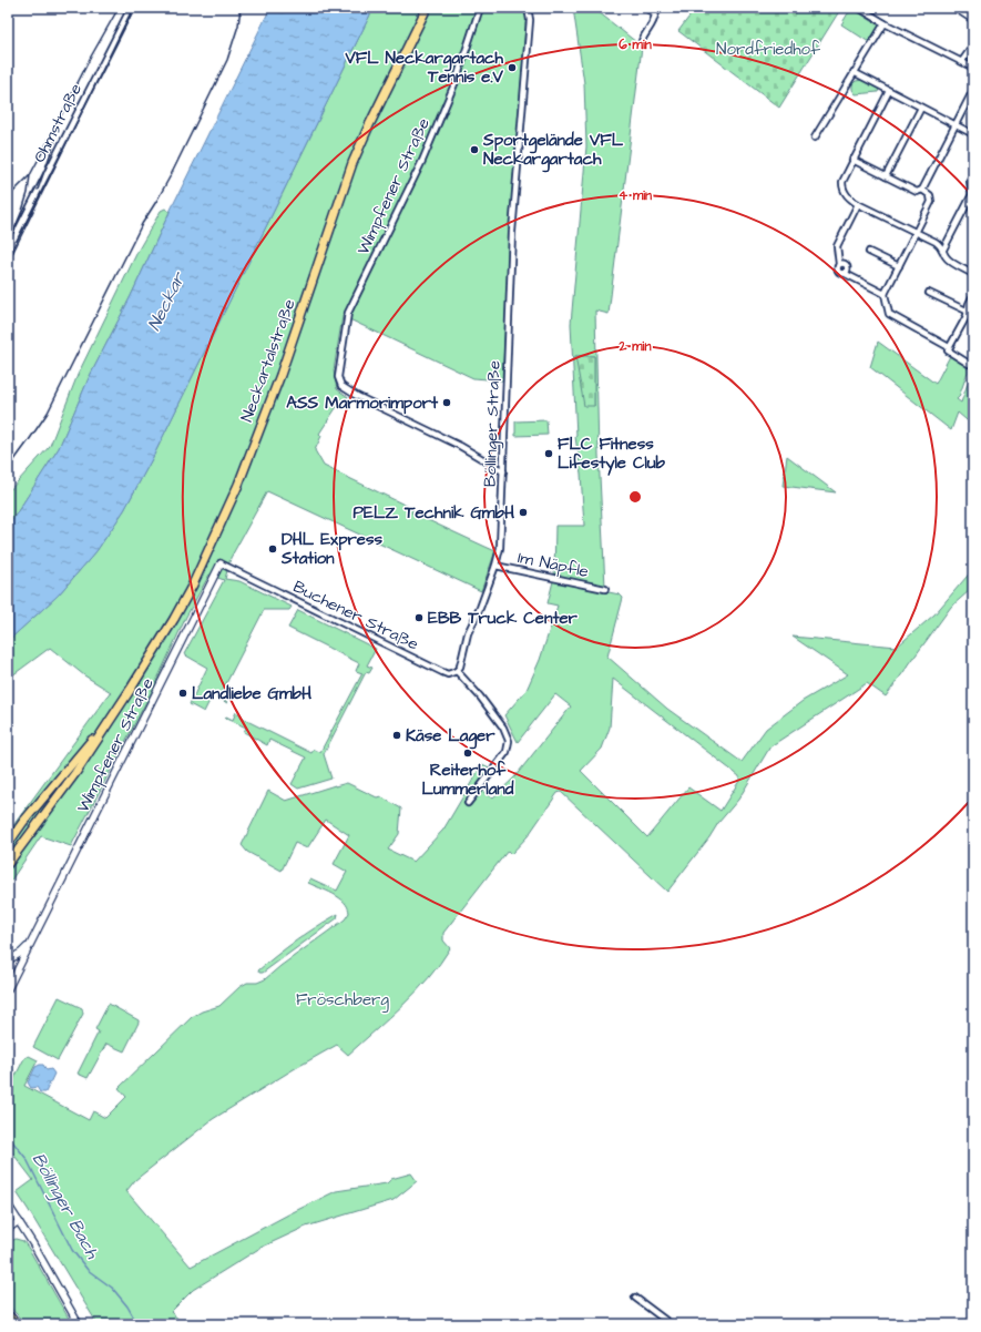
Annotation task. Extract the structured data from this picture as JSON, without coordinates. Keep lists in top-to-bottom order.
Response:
{
  "streets": {
    "main road": ["Neckartalstraße"],
    "street": [
      "Ohmstraße",
      "Wimpfener Straße",
      "Böllinger Straße",
      "Im Näpfle",
      "Buchener Straße"
    ]
  },
  "crossings": [
    ["Wimpfener Straße", "Böllinger Straße"],
    ["Wimpfener Straße", "Buchener Straße"],
    ["Böllinger Straße", "Im Näpfle"],
    ["Böllinger Straße", "Buchener Straße"]
  ],
  "water": ["Neckar", "Böllinger Bach"],
  "parks": ["Nordfriedhof", "Fröschberg"],
  "places": [
    "VFL Neckargartach Tennis e.V",
    "Sportgelände VFL Neckargartach",
    "ASS Marmorimport",
    "FLC Fitness Lifestyle Club",
    "PELZ Technik GmbH",
    "DHL Express Station",
    "EBB Truck Center",
    "Landliebe GmbH",
    "Käse Lager",
    "Reiterhof Lummerland"
  ],
  "rings": ["6 min", "4 min", "2 min"]
}
